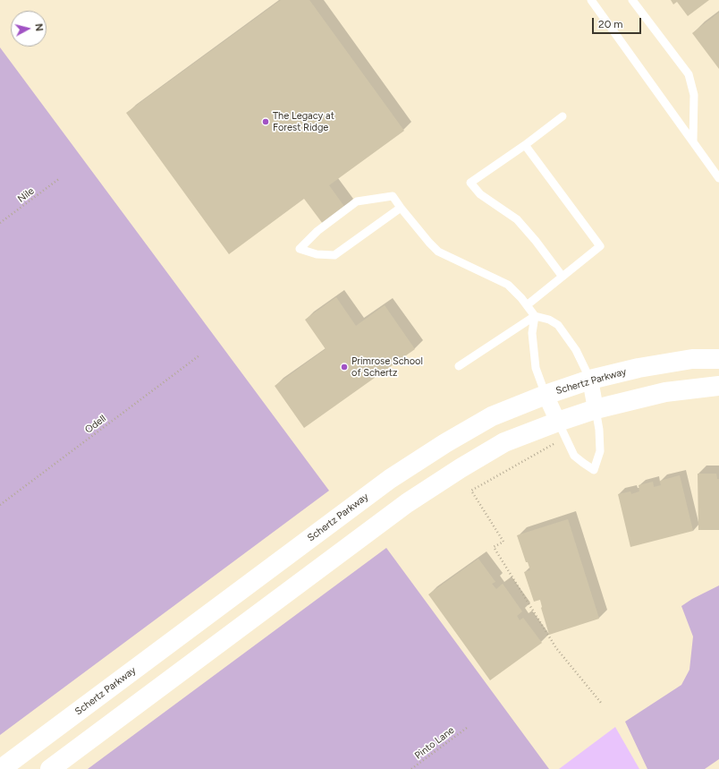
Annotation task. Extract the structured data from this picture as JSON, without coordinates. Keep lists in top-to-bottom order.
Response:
{
  "streets": {
    "main road": ["Schertz Parkway"],
    "path": ["Nile", "Odell", "Pinto Lane"]
  },
  "places": ["The Legacy at Forest Ridge", "Primrose School of Schertz"],
  "scale_bar": "20 m",
  "north": "right"
}
